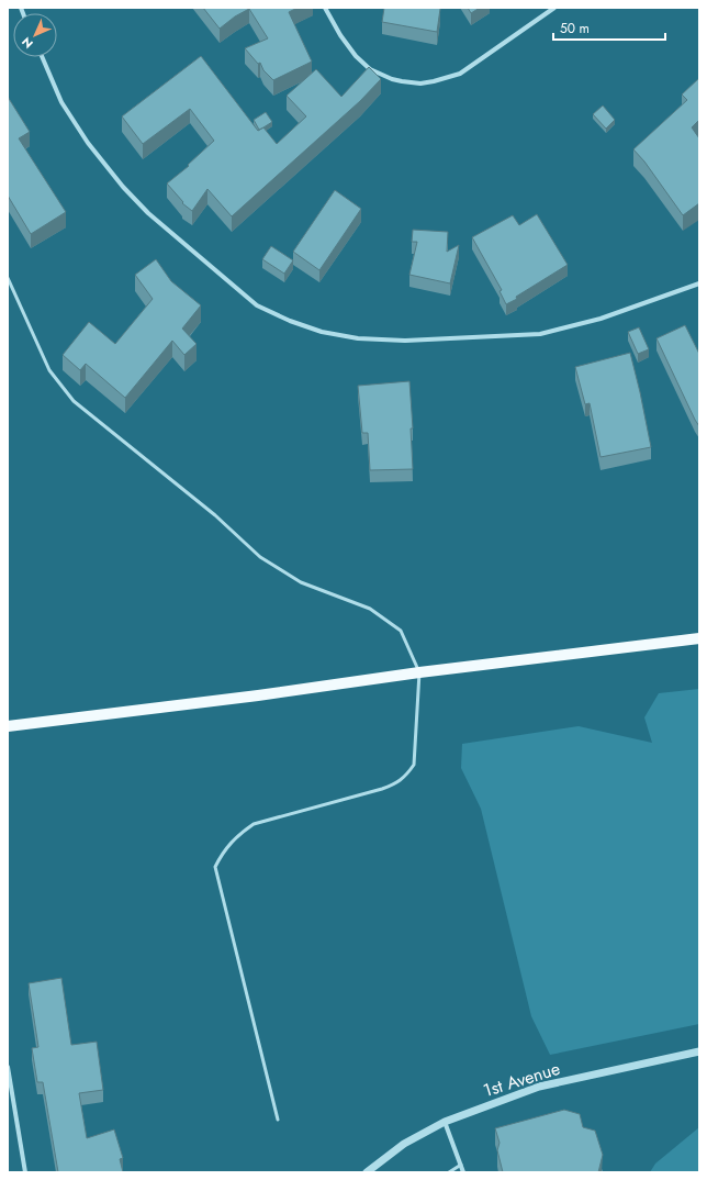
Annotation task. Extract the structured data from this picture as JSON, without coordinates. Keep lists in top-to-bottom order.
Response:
{
  "streets": {
    "street": ["1st Avenue"]
  },
  "scale_bar": "50 m",
  "north": "bottom left"
}
